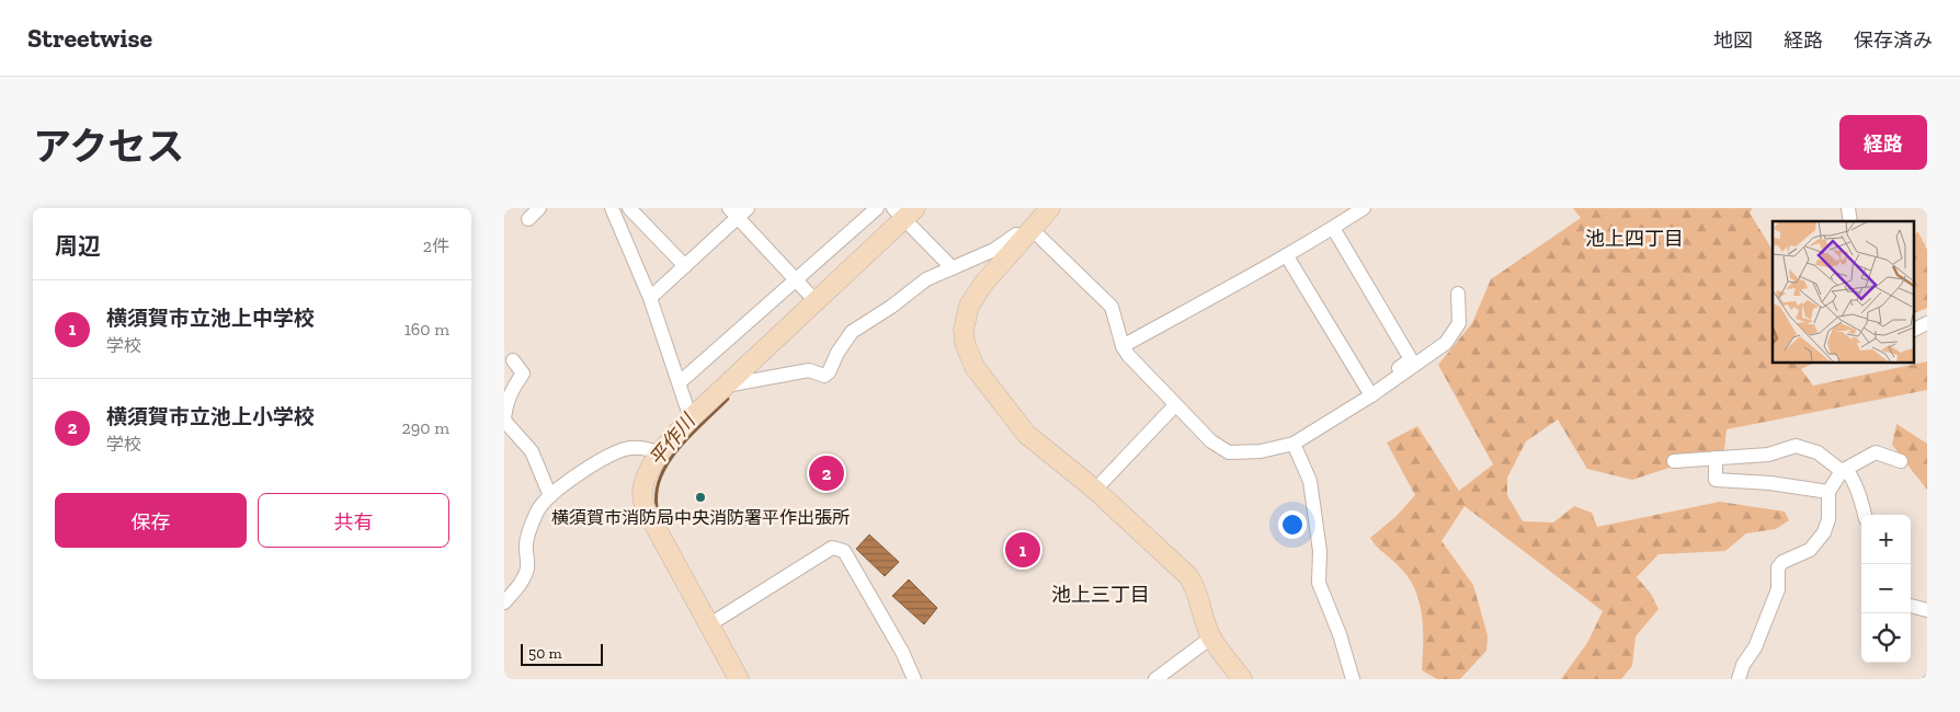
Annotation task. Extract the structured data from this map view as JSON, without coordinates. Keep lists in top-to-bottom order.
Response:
{
  "districts": ["池上四丁目", "池上三丁目"],
  "water": ["平作川"],
  "places": ["横須賀市消防局中央消防署平作出張所"],
  "scale_bar": "50 m",
  "page": {
    "header": "Streetwise",
    "nav": ["地図", "経路", "保存済み"],
    "title": "アクセス",
    "buttons": [
      "経路",
      ["保存", "共有"]
    ],
    "heading": ["周辺", "2件"],
    "list": [
      {
        "mark": "1",
        "name": "横須賀市立池上中学校",
        "note": "学校",
        "value": "160 m"
      },
      {
        "mark": "2",
        "name": "横須賀市立池上小学校",
        "note": "学校",
        "value": "290 m"
      }
    ],
    "pins": ["2", "1"],
    "map_buttons": ["+", "−"],
    "scale": "50 m"
  }
}
